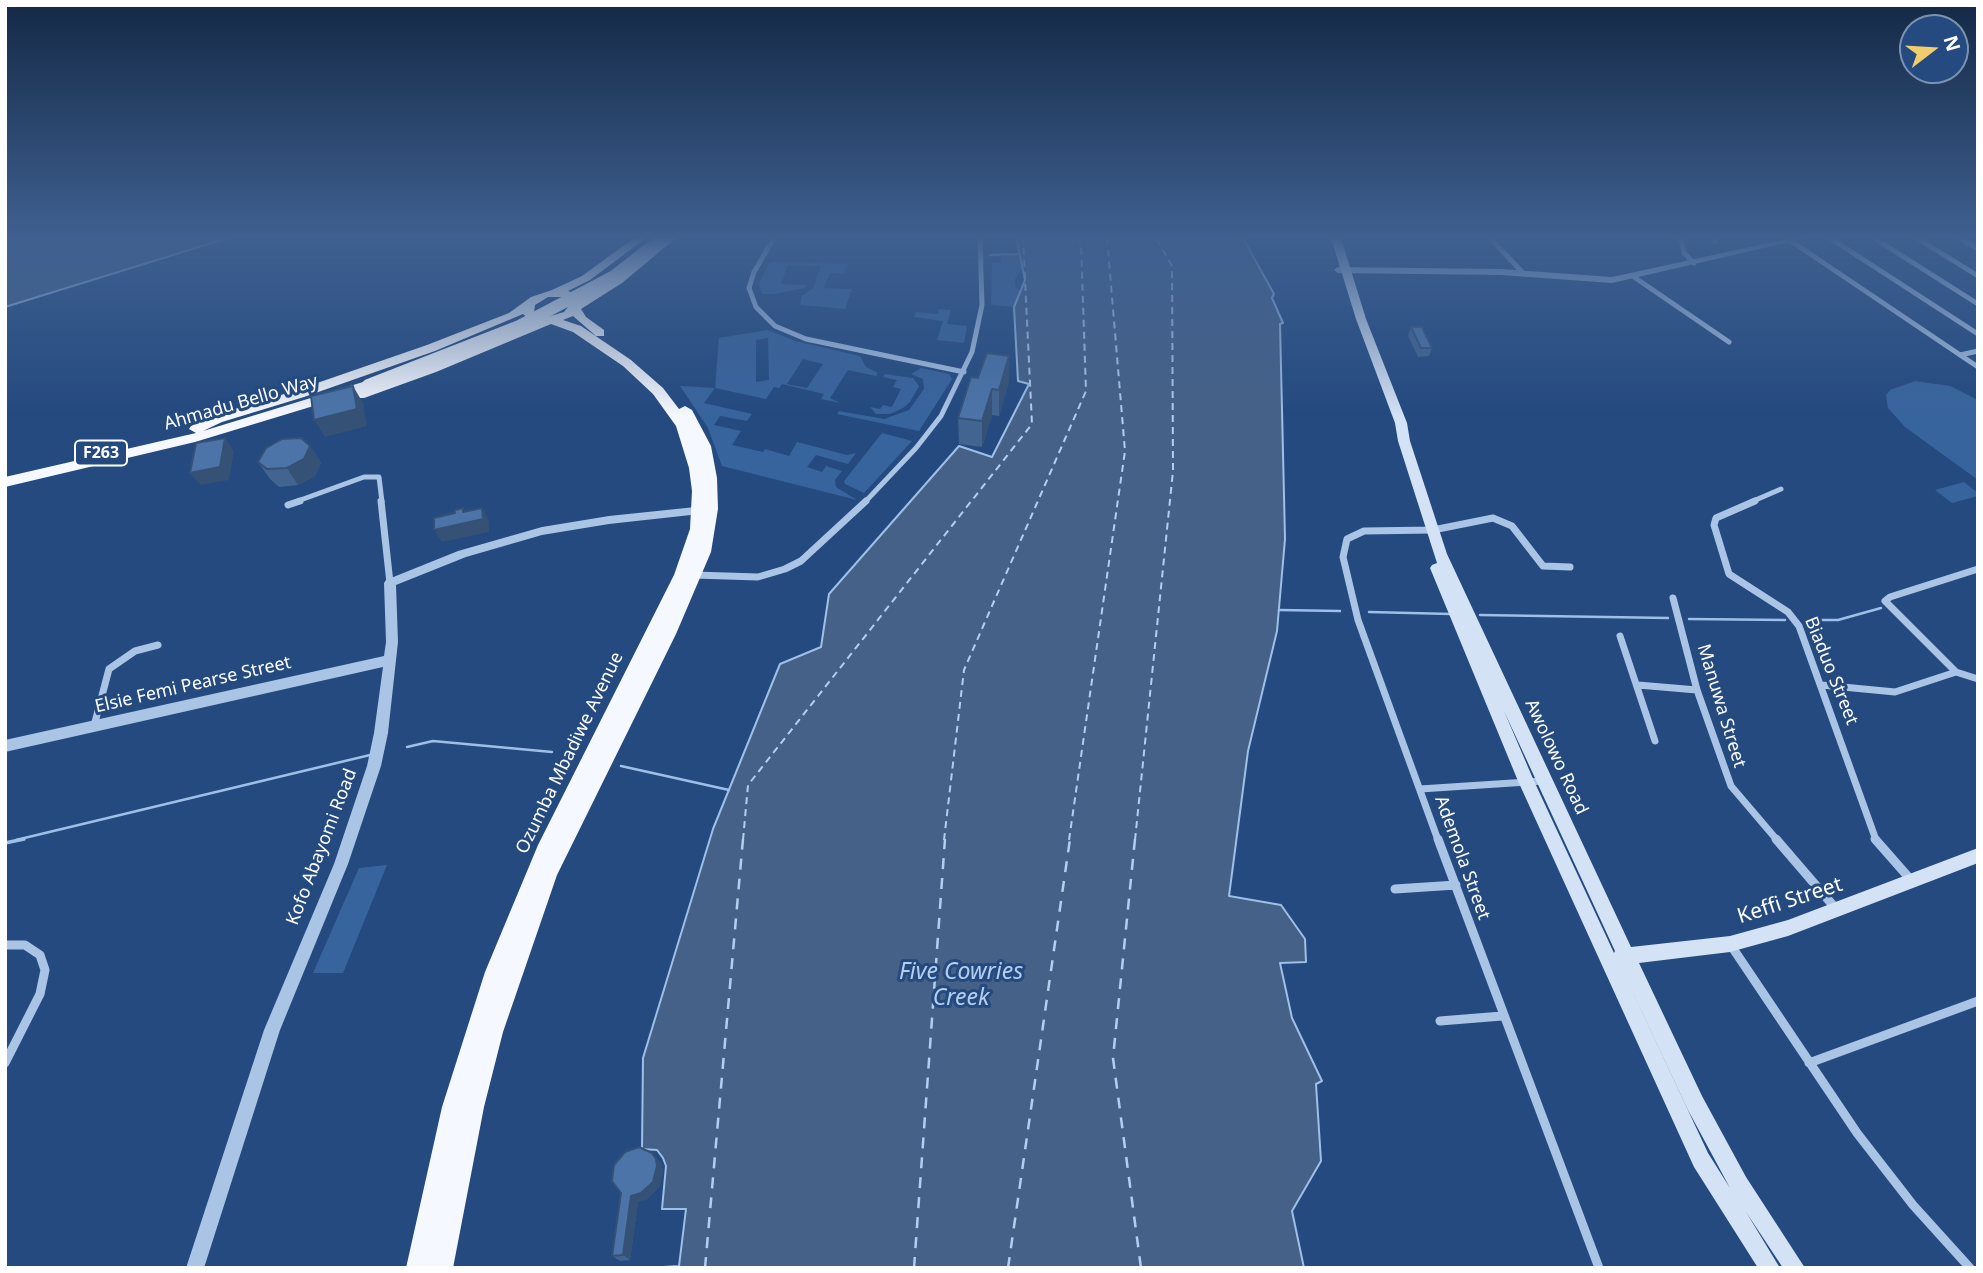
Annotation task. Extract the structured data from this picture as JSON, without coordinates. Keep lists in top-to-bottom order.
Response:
{
  "streets": {
    "highway": ["Ahmadu Bello Way", "F263", "Ozumba Mbadiwe Avenue"],
    "main road": ["Awolowo Road", "Keffi Street"],
    "street": [
      "Biaduo Street",
      "Elsie Femi Pearse Street",
      "Manuwa Street",
      "Kofo Abayomi Road",
      "Ademola Street"
    ]
  },
  "crossings": [
    ["Biaduo Street", "Keffi Street"],
    ["Elsie Femi Pearse Street", "Kofo Abayomi Road"],
    ["Manuwa Street", "Keffi Street"],
    ["Awolowo Road", "Ademola Street"],
    ["Awolowo Road", "Keffi Street"]
  ],
  "water": ["Five Cowries Creek"],
  "north": "right"
}
